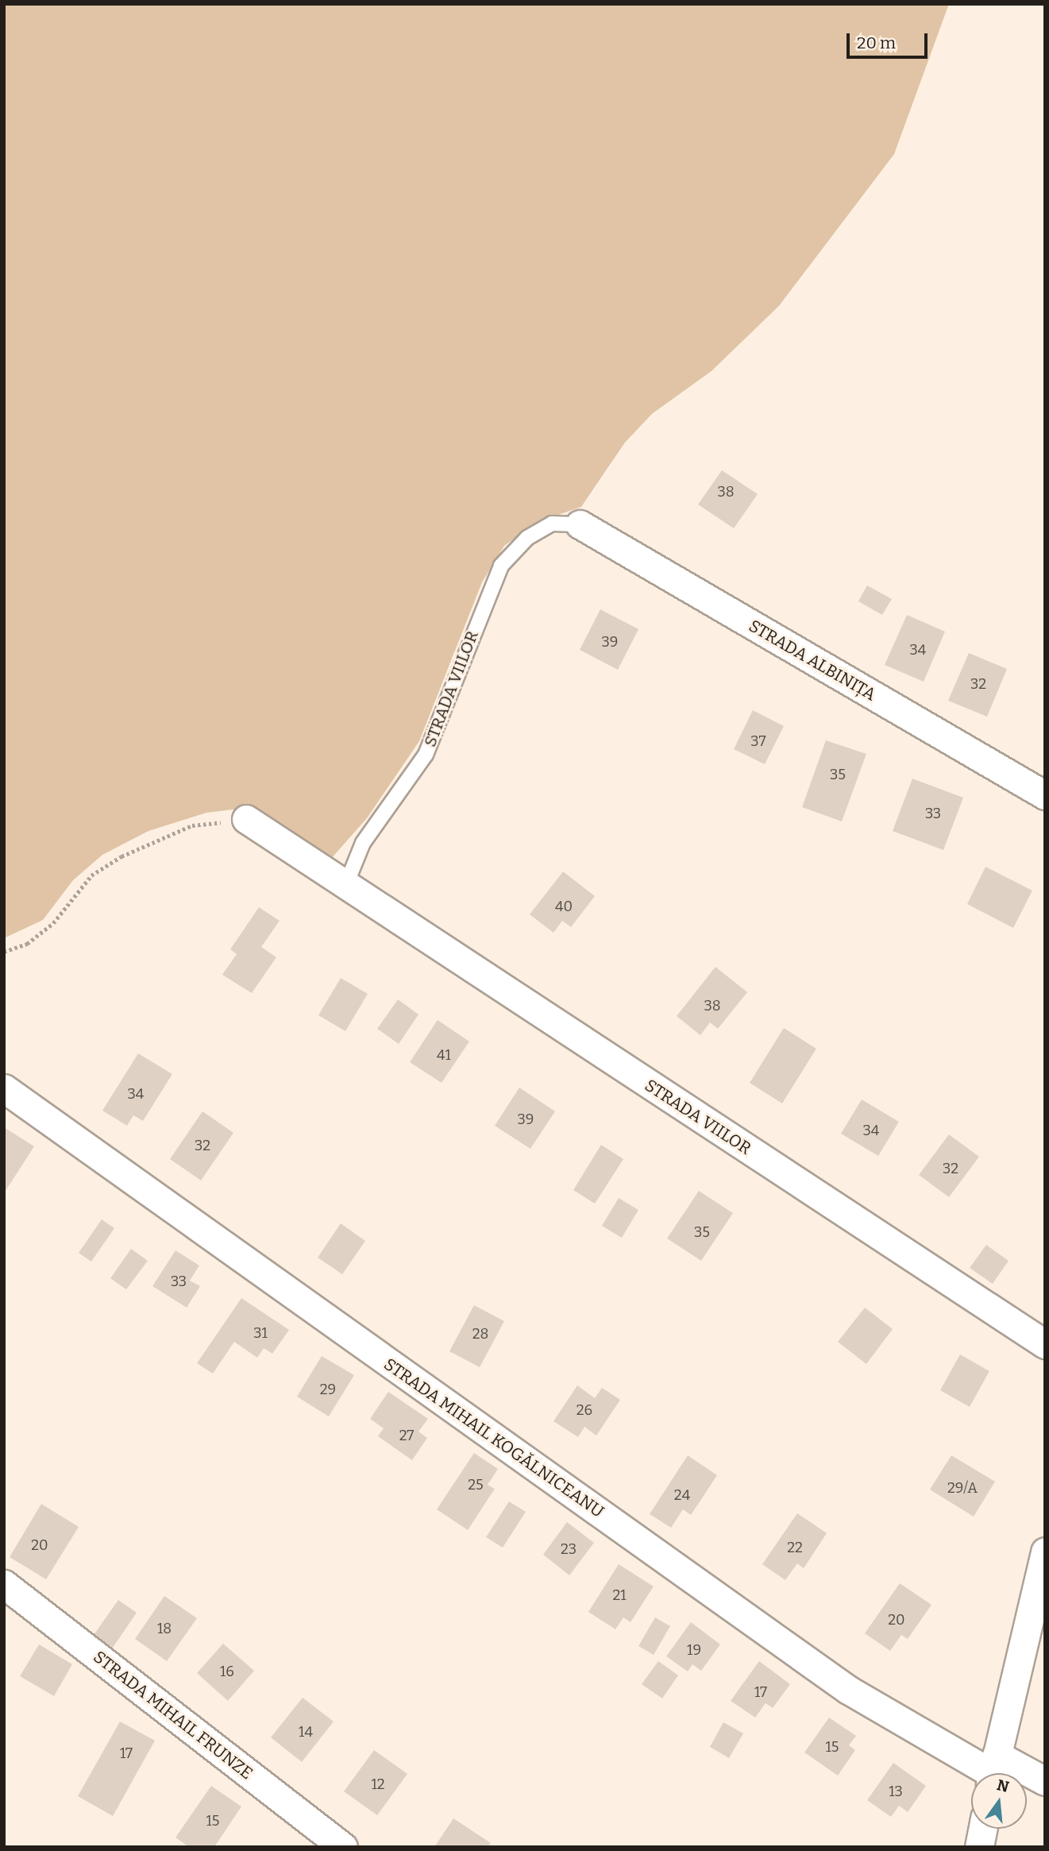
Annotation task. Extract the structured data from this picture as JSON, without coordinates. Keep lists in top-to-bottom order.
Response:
{
  "streets": {
    "street": [
      "STRADA ALBINIȚA",
      "STRADA VIILOR",
      "STRADA MIHAIL KOGĂLNICEANU",
      "STRADA MIHAIL FRUNZE"
    ]
  },
  "crossings": [
    ["STRADA ALBINIȚA", "STRADA VIILOR"]
  ],
  "house_numbers": [
    "38",
    "39",
    "34",
    "32",
    "37",
    "35",
    "33",
    "40",
    "38",
    "41",
    "34",
    "39",
    "34",
    "32",
    "32",
    "35",
    "33",
    "31",
    "28",
    "29",
    "26",
    "27",
    "25",
    "29/A",
    "24",
    "20",
    "22",
    "23",
    "21",
    "20",
    "18",
    "19",
    "16",
    "17",
    "14",
    "15",
    "17",
    "12",
    "13",
    "15"
  ],
  "scale_bar": "20 m",
  "north": "top"
}
